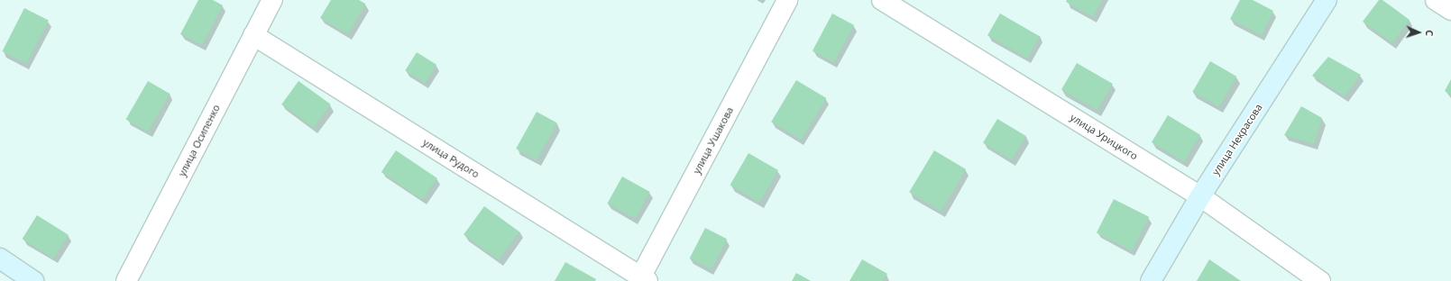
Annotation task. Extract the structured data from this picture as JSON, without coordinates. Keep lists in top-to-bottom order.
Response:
{
  "streets": {
    "street": [
      "улица Урицкого",
      "улица Некрасова",
      "улица Осипенко",
      "улица Ушакова",
      "улица Рудого"
    ]
  },
  "crossings": [
    ["улица Урицкого", "улица Некрасова"],
    ["улица Осипенко", "улица Рудого"],
    ["улица Ушакова", "улица Рудого"]
  ],
  "north": "right"
}
